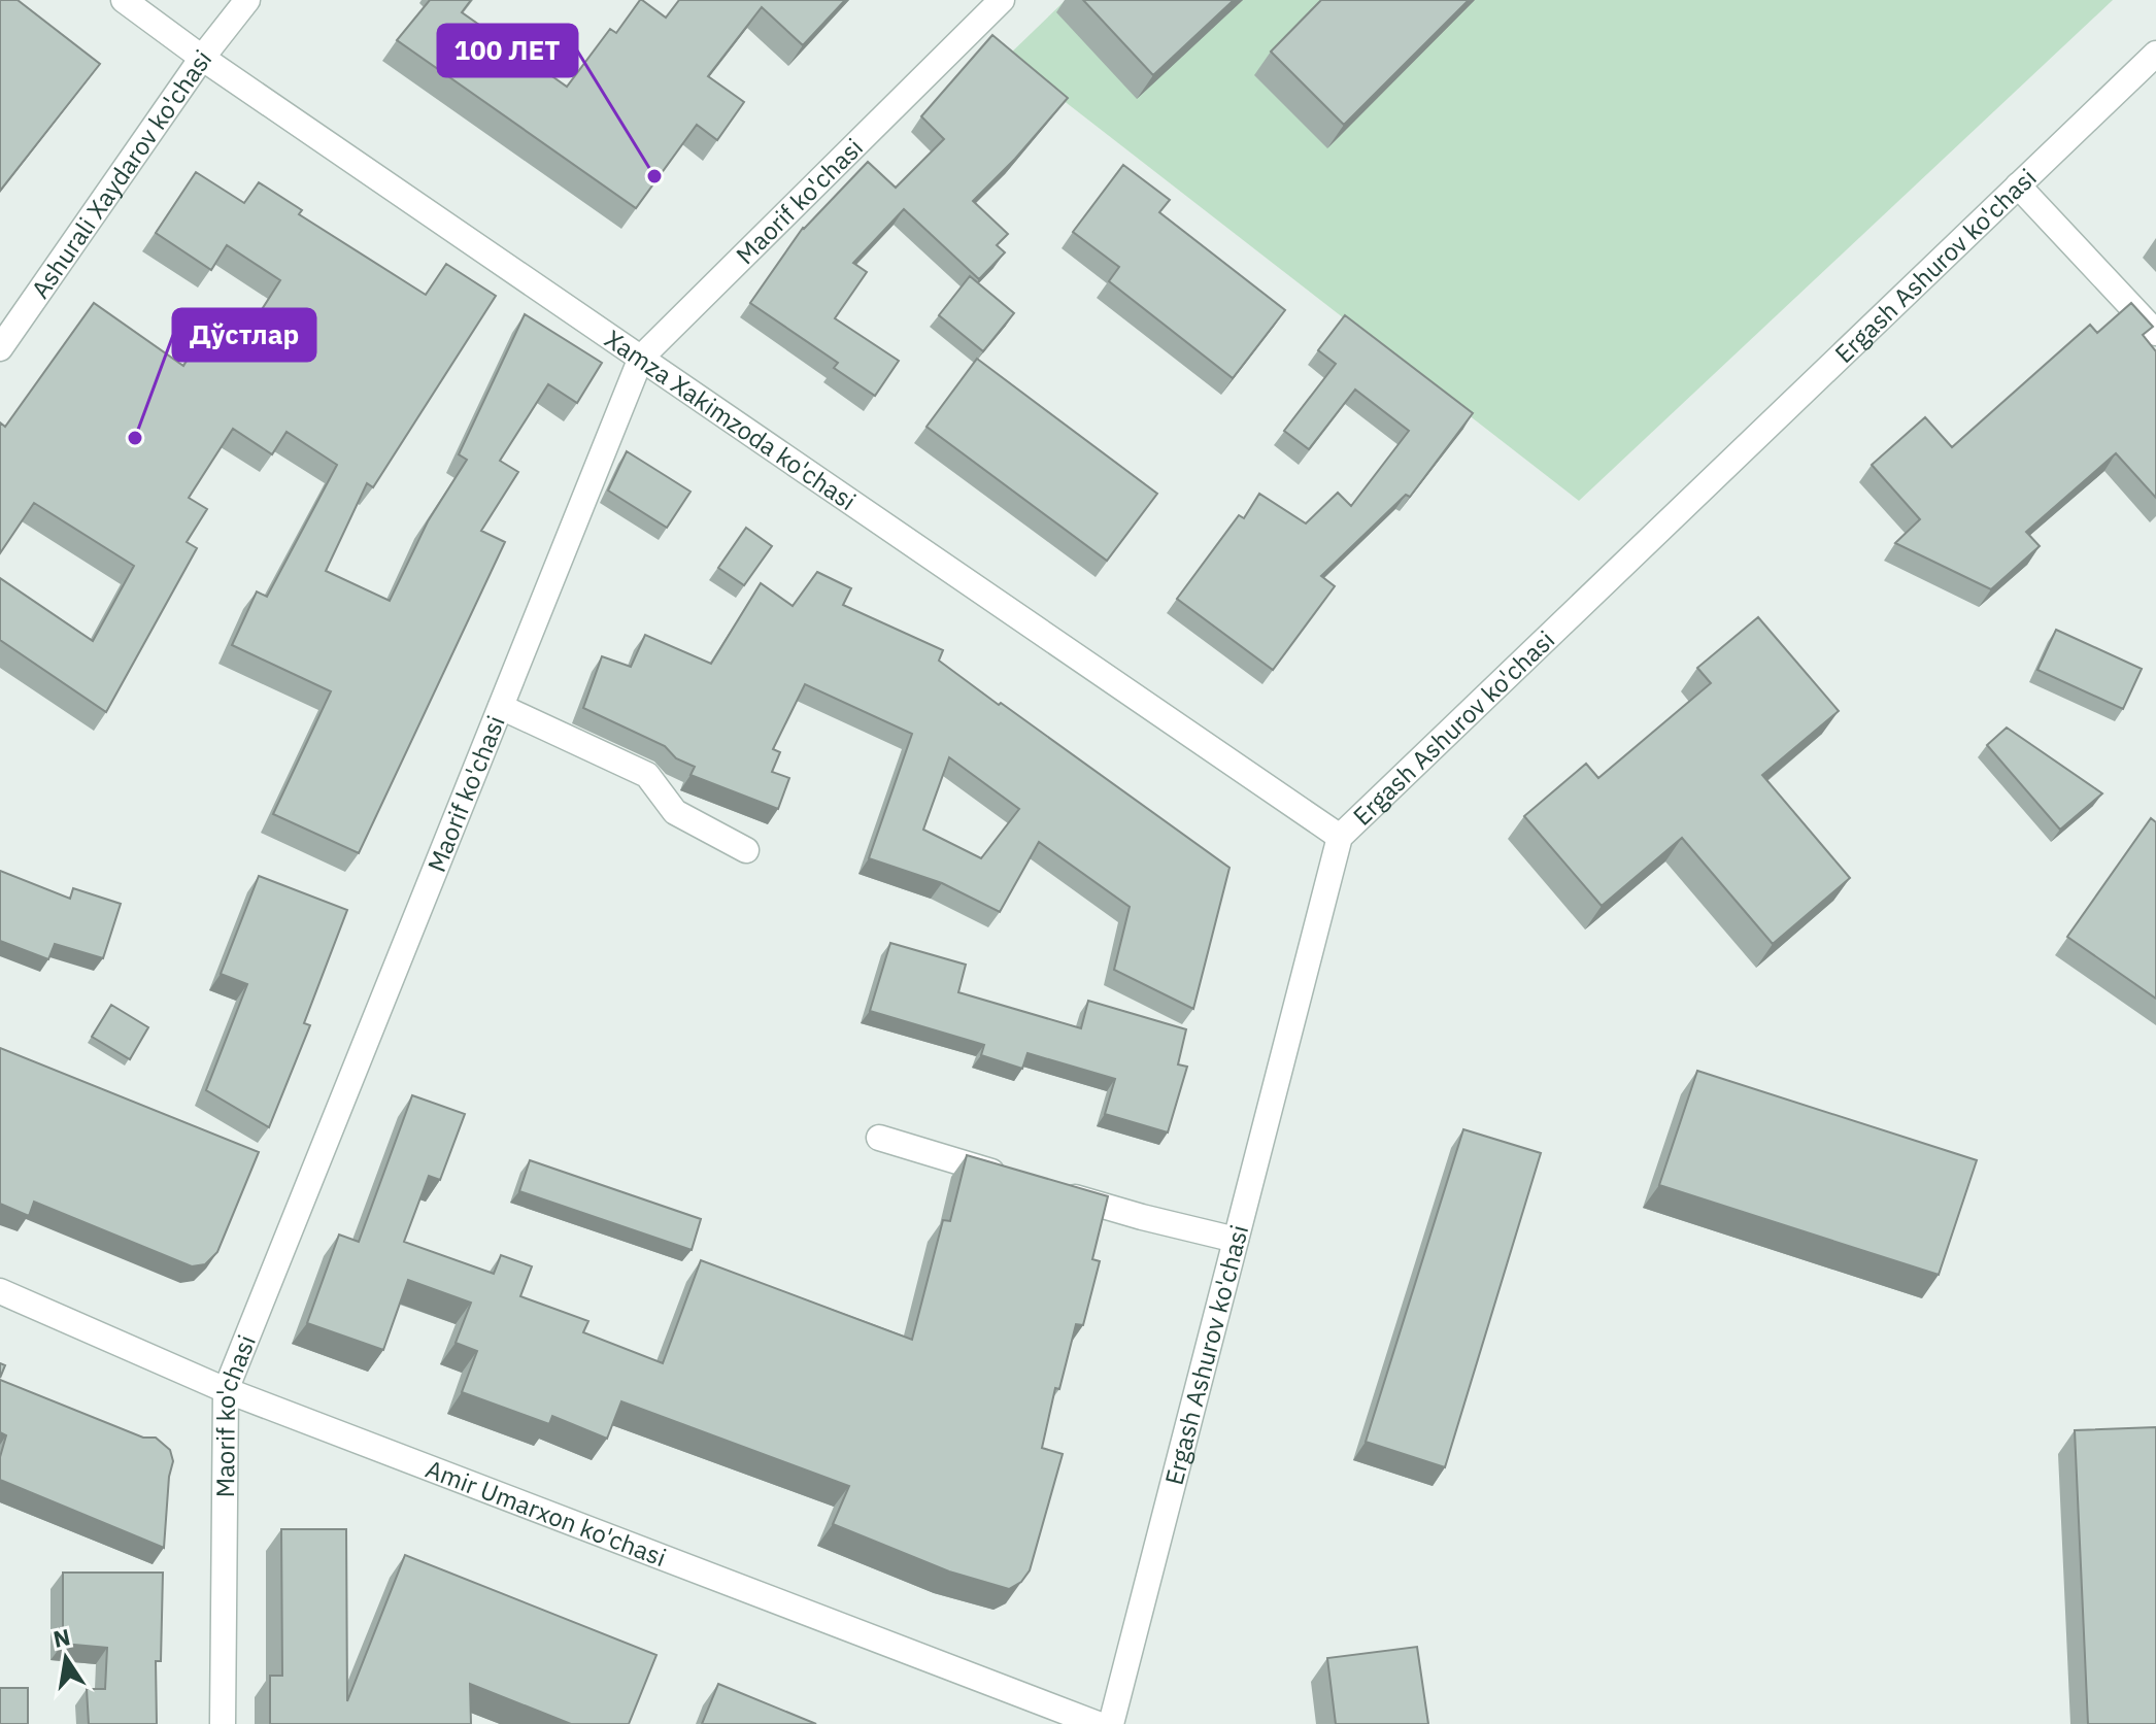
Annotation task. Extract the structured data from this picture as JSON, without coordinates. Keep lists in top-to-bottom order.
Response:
{
  "streets": {
    "street": [
      "Ashurali Xaydarov ko'chasi",
      "Maorif ko'chasi",
      "Ergash Ashurov ko'chasi",
      "Xamza Xakimzoda ko'chasi",
      "Amir Umarxon ko'chasi"
    ]
  },
  "crossings": [
    ["Ashurali Xaydarov ko'chasi", "Xamza Xakimzoda ko'chasi"],
    ["Maorif ko'chasi", "Xamza Xakimzoda ko'chasi"],
    ["Maorif ko'chasi", "Amir Umarxon ko'chasi"],
    ["Ergash Ashurov ko'chasi", "Xamza Xakimzoda ko'chasi"]
  ],
  "places": ["100 ЛЕТ", "Дўстлар"],
  "north": "top"
}
